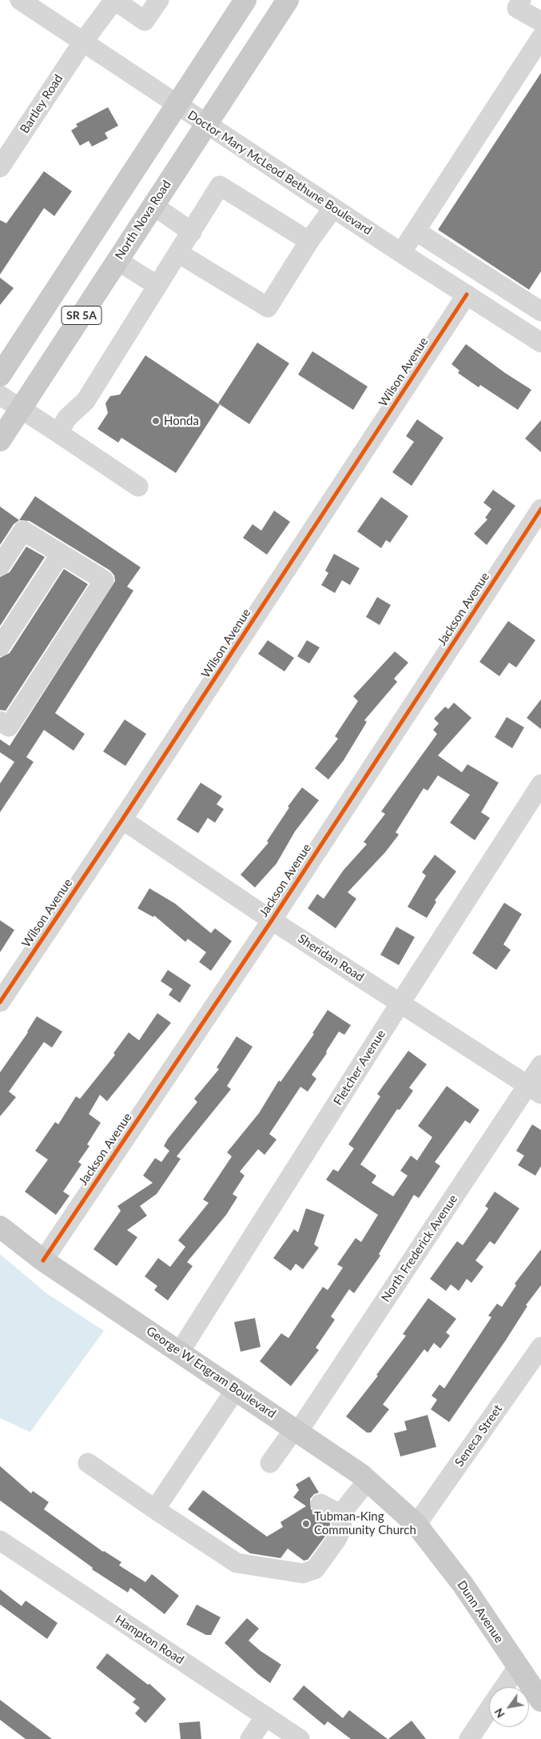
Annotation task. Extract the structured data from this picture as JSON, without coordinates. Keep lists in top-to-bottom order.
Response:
{
  "streets": {
    "main road": [
      "North Nova Road",
      "SR 5A",
      "George W Engram Boulevard",
      "Dunn Avenue"
    ],
    "street": [
      "Bartley Road",
      "Doctor Mary McLeod Bethune Boulevard",
      "Wilson Avenue",
      "Jackson Avenue",
      "Sheridan Road",
      "Fletcher Avenue",
      "North Frederick Avenue",
      "Seneca Street",
      "Hampton Road"
    ]
  },
  "crossings": [
    ["Bartley Road", "Doctor Mary McLeod Bethune Boulevard"],
    ["Doctor Mary McLeod Bethune Boulevard", "North Nova Road"],
    ["Doctor Mary McLeod Bethune Boulevard", "SR 5A"],
    ["Doctor Mary McLeod Bethune Boulevard", "Wilson Avenue"],
    ["Wilson Avenue", "Sheridan Road"],
    ["Jackson Avenue", "Sheridan Road"],
    ["Jackson Avenue", "George W Engram Boulevard"],
    ["Sheridan Road", "Fletcher Avenue"],
    ["Sheridan Road", "North Frederick Avenue"],
    ["Fletcher Avenue", "George W Engram Boulevard"],
    ["North Frederick Avenue", "George W Engram Boulevard"],
    ["George W Engram Boulevard", "Seneca Street"],
    ["George W Engram Boulevard", "Dunn Avenue"],
    ["Seneca Street", "Dunn Avenue"]
  ],
  "places": ["Honda", "Tubman-King Community Church"],
  "north": "bottom left"
}
